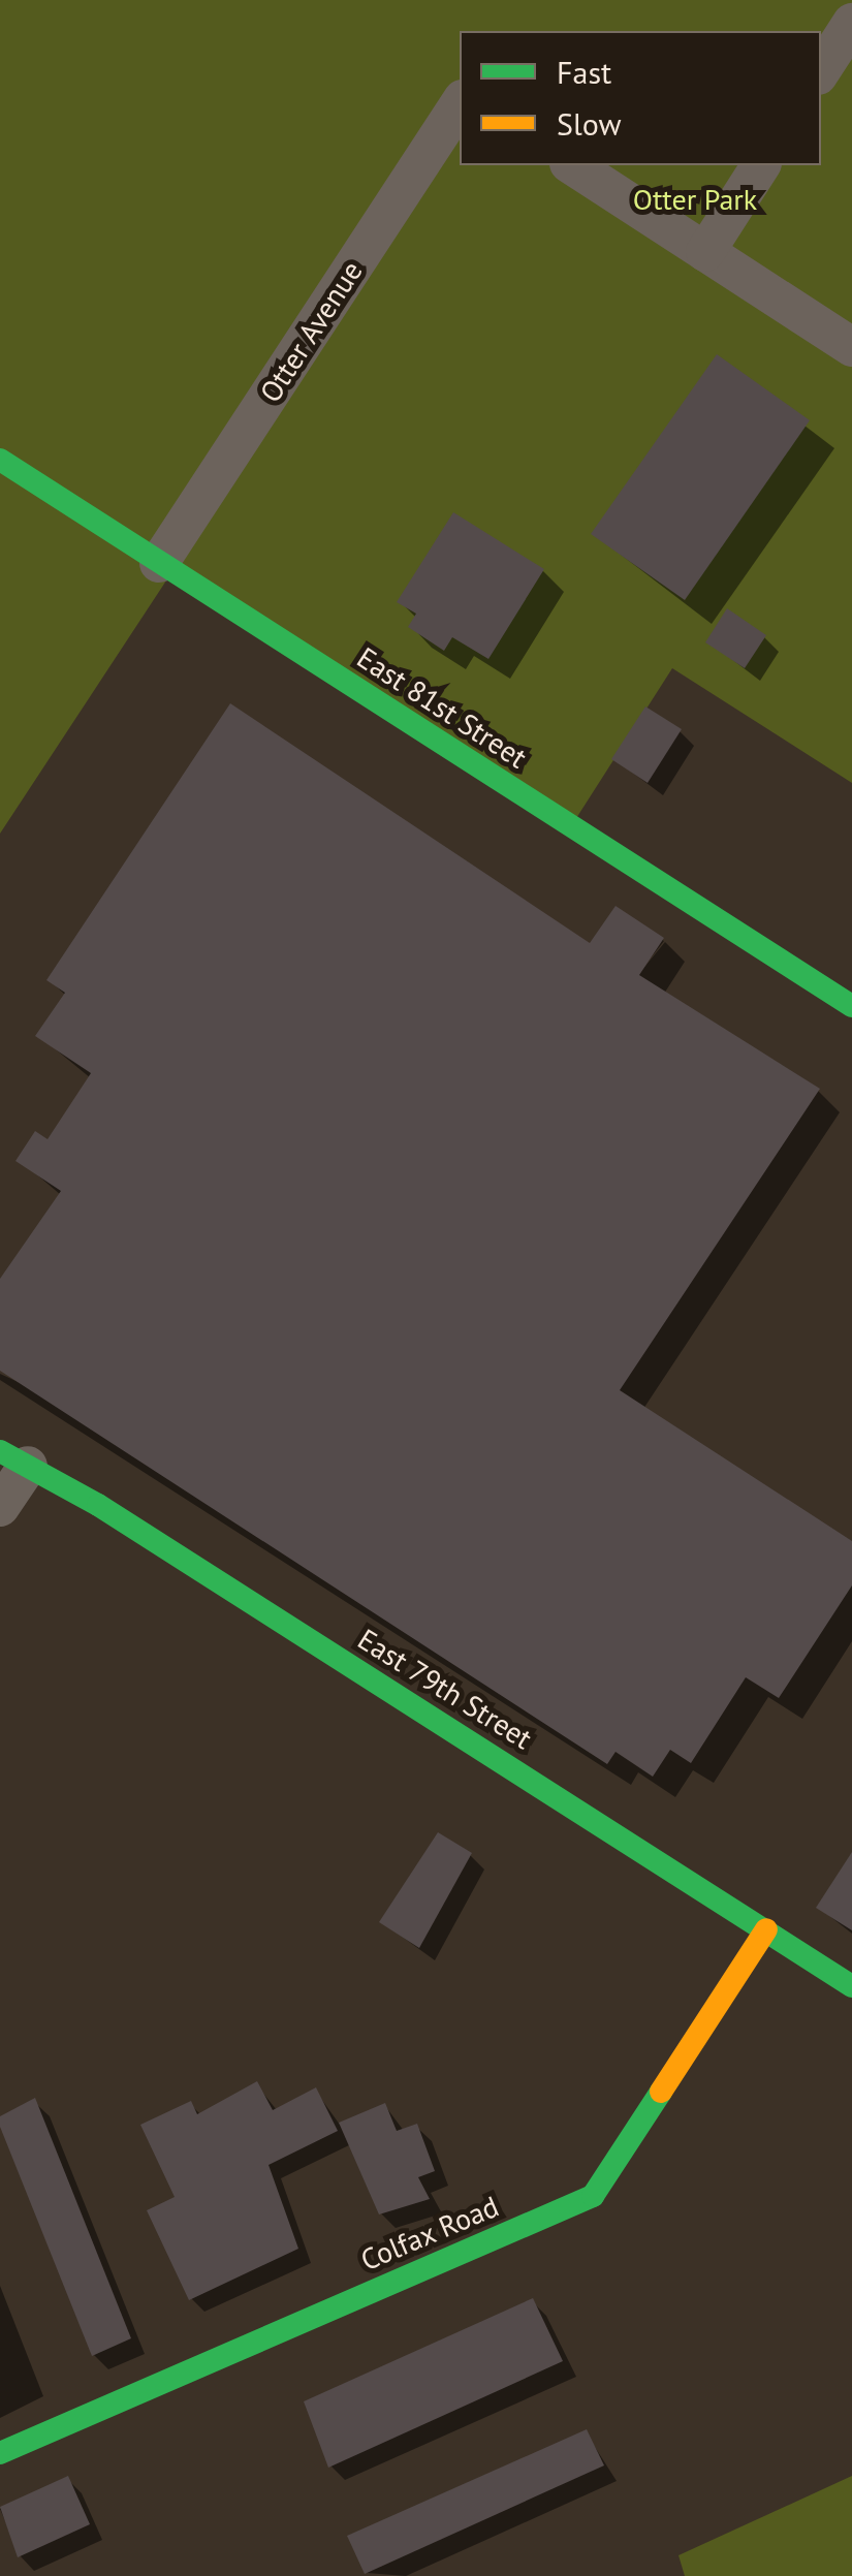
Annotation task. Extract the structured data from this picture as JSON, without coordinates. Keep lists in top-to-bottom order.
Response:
{
  "streets": {
    "street": [
      "Otter Avenue",
      "East 81st Street",
      "East 79th Street",
      "Colfax Road"
    ]
  },
  "crossings": [
    ["Otter Avenue", "East 81st Street"],
    ["East 79th Street", "Colfax Road"]
  ],
  "parks": ["Otter Park"],
  "legend": ["Fast", "Slow"]
}
